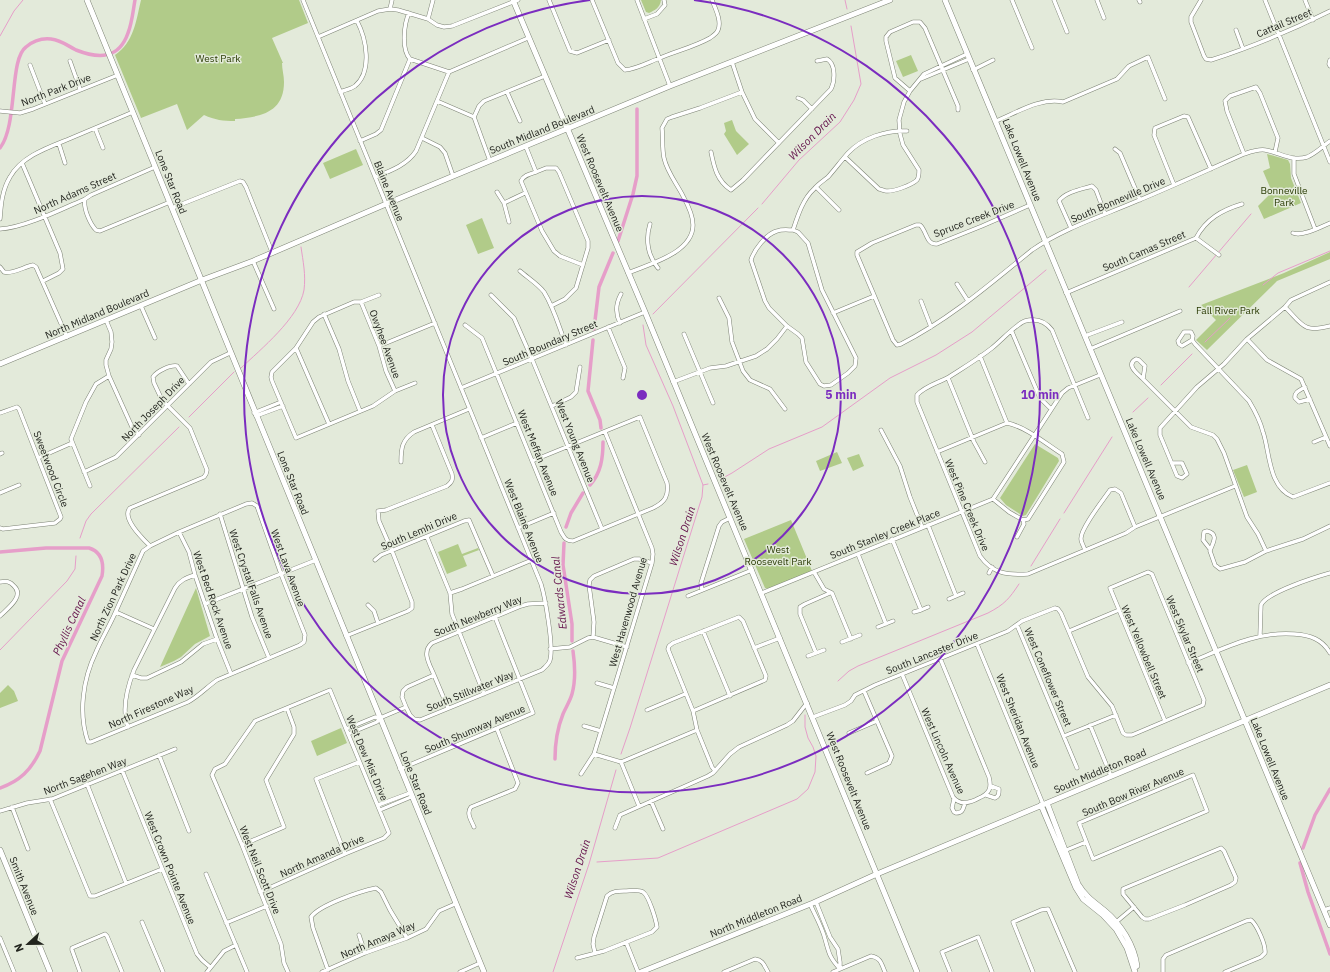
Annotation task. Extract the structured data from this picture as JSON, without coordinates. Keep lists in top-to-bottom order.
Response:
{
  "streets": {
    "main road": [
      "South Midland Boulevard",
      "Lake Lowell Avenue",
      "Lone Star Road",
      "West Roosevelt Avenue",
      "North Midland Boulevard",
      "South Middleton Road",
      "Smith Avenue",
      "North Middleton Road"
    ],
    "street": [
      "Cattail Street",
      "North Park Drive",
      "Blaine Avenue",
      "North Adams Street",
      "South Bonneville Drive",
      "Spruce Creek Drive",
      "South Camas Street",
      "South Boundary Street",
      "Owyhee Avenue",
      "North Joseph Drive",
      "West Young Avenue",
      "West Meffan Avenue",
      "Sweetwood Circle",
      "West Pine Creek Drive",
      "West Blaine Avenue",
      "South Lemhi Drive",
      "South Stanley Creek Place",
      "West Lava Avenue",
      "West Crystal Falls Avenue",
      "North Zion Park Drive",
      "West Bed Rock Avenue",
      "West Havenwood Avenue",
      "South Newberry Way",
      "West Skylar Street",
      "West Yellowbell Street",
      "South Lancaster Drive",
      "West Coneflower Street",
      "South Stillwater Way",
      "North Firestone Way",
      "West Sheridan Avenue",
      "South Shumway Avenue",
      "West Lincoln Avenue",
      "West Dew Mist Drive",
      "North Sagehen Way",
      "South Bow River Avenue",
      "North Amanda Drive",
      "West Crown Pointe Avenue",
      "West Neil Scott Drive",
      "North Amaya Way"
    ]
  },
  "crossings": [
    ["North Park Drive", "Lone Star Road"],
    ["South Midland Boulevard", "Lone Star Road"],
    ["South Midland Boulevard", "West Roosevelt Avenue"],
    ["South Midland Boulevard", "Blaine Avenue"],
    ["South Midland Boulevard", "North Midland Boulevard"],
    ["Lake Lowell Avenue", "South Bonneville Drive"],
    ["Lake Lowell Avenue", "Spruce Creek Drive"],
    ["Lake Lowell Avenue", "South Camas Street"],
    ["Lake Lowell Avenue", "West Pine Creek Drive"],
    ["Lake Lowell Avenue", "South Middleton Road"],
    ["Lone Star Road", "North Adams Street"],
    ["Lone Star Road", "North Midland Boulevard"],
    ["Lone Star Road", "North Joseph Drive"],
    ["Lone Star Road", "South Shumway Avenue"],
    ["Lone Star Road", "North Amaya Way"],
    ["West Roosevelt Avenue", "South Boundary Street"],
    ["West Roosevelt Avenue", "South Stanley Creek Place"],
    ["West Roosevelt Avenue", "South Lancaster Drive"],
    ["West Roosevelt Avenue", "South Middleton Road"],
    ["West Roosevelt Avenue", "North Middleton Road"],
    ["Blaine Avenue", "South Boundary Street"],
    ["Blaine Avenue", "West Blaine Avenue"],
    ["South Boundary Street", "West Young Avenue"],
    ["South Boundary Street", "West Meffan Avenue"],
    ["South Boundary Street", "West Blaine Avenue"],
    ["West Young Avenue", "West Meffan Avenue"],
    ["West Pine Creek Drive", "South Stanley Creek Place"],
    ["West Blaine Avenue", "South Newberry Way"],
    ["West Blaine Avenue", "South Stillwater Way"],
    ["West Lava Avenue", "North Zion Park Drive"],
    ["West Lava Avenue", "North Firestone Way"],
    ["West Crystal Falls Avenue", "North Zion Park Drive"],
    ["West Crystal Falls Avenue", "North Firestone Way"],
    ["North Zion Park Drive", "West Bed Rock Avenue"],
    ["North Zion Park Drive", "North Firestone Way"],
    ["West Bed Rock Avenue", "North Firestone Way"],
    ["West Skylar Street", "West Yellowbell Street"],
    ["South Lancaster Drive", "West Coneflower Street"],
    ["South Lancaster Drive", "West Sheridan Avenue"],
    ["South Lancaster Drive", "West Lincoln Avenue"],
    ["South Stillwater Way", "South Shumway Avenue"],
    ["West Sheridan Avenue", "South Middleton Road"],
    ["West Dew Mist Drive", "North Amanda Drive"],
    ["West Dew Mist Drive", "West Neil Scott Drive"],
    ["South Middleton Road", "North Middleton Road"],
    ["North Sagehen Way", "West Crown Pointe Avenue"],
    ["North Amanda Drive", "West Neil Scott Drive"]
  ],
  "water": ["Wilson Drain", "Edwards Canal", "Phyllis Canal"],
  "parks": [
    "West Park",
    "Bonneville Park",
    "Fall River Park",
    "West Roosevelt Park"
  ],
  "north": "left",
  "rings": ["5 min", "10 min"]
}
